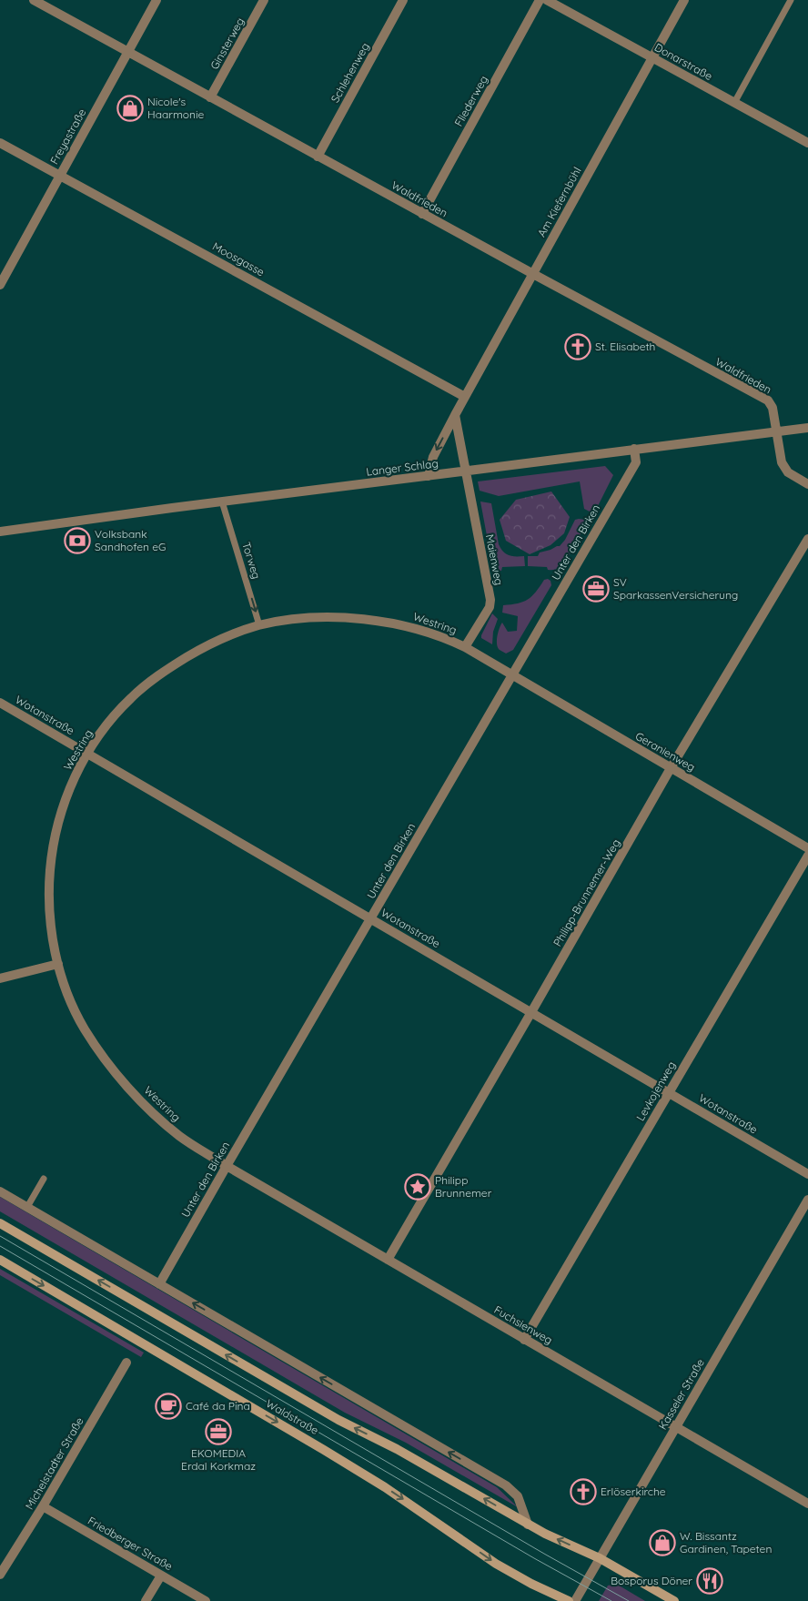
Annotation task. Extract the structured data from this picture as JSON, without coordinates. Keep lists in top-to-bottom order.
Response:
{
  "streets": {
    "main road": ["Waldstraße"],
    "street": [
      "Ginsterweg",
      "Donarstraße",
      "Schlehenweg",
      "Fliederweg",
      "Freyastraße",
      "Waldfrieden",
      "Am Kiefernbühl",
      "Moosgasse",
      "Langer Schlag",
      "Unter den Birken",
      "Maienweg",
      "Westring",
      "Wotanstraße",
      "Geranienweg",
      "Philipp-Brunnemer-Weg",
      "Levkojenweg",
      "Fuchsienweg",
      "Kasseler Straße",
      "Michelstadter Straße",
      "Friedberger Straße"
    ],
    "lane": ["Torweg"]
  },
  "crossings": [
    ["Ginsterweg", "Waldfrieden"],
    ["Donarstraße", "Am Kiefernbühl"],
    ["Schlehenweg", "Waldfrieden"],
    ["Fliederweg", "Waldfrieden"],
    ["Freyastraße", "Waldfrieden"],
    ["Freyastraße", "Moosgasse"],
    ["Waldfrieden", "Am Kiefernbühl"],
    ["Waldfrieden", "Langer Schlag"],
    ["Am Kiefernbühl", "Moosgasse"],
    ["Am Kiefernbühl", "Langer Schlag"],
    ["Langer Schlag", "Unter den Birken"],
    ["Langer Schlag", "Maienweg"],
    ["Langer Schlag", "Torweg"],
    ["Unter den Birken", "Westring"],
    ["Unter den Birken", "Wotanstraße"],
    ["Unter den Birken", "Geranienweg"],
    ["Unter den Birken", "Fuchsienweg"],
    ["Maienweg", "Westring"],
    ["Torweg", "Westring"],
    ["Westring", "Wotanstraße"],
    ["Westring", "Geranienweg"],
    ["Westring", "Fuchsienweg"],
    ["Wotanstraße", "Philipp-Brunnemer-Weg"],
    ["Wotanstraße", "Levkojenweg"],
    ["Geranienweg", "Philipp-Brunnemer-Weg"],
    ["Philipp-Brunnemer-Weg", "Fuchsienweg"],
    ["Levkojenweg", "Fuchsienweg"],
    ["Fuchsienweg", "Kasseler Straße"],
    ["Kasseler Straße", "Waldstraße"],
    ["Michelstadter Straße", "Friedberger Straße"]
  ],
  "one_way": ["Torweg"],
  "places": {
    "shop": ["Nicole's Haarmonie", "W. Bissantz Gardinen, Tapeten"],
    "church": ["St. Elisabeth", "Erlöserkirche"],
    "bank": ["Volksbank Sandhofen eG"],
    "office": ["SV SparkassenVersicherung", "EKOMEDIA Erdal Korkmaz"],
    "place": ["Philipp Brunnemer"],
    "cafe": ["Café da Pina"],
    "restaurant": ["Bosporus Döner"]
  }
}
